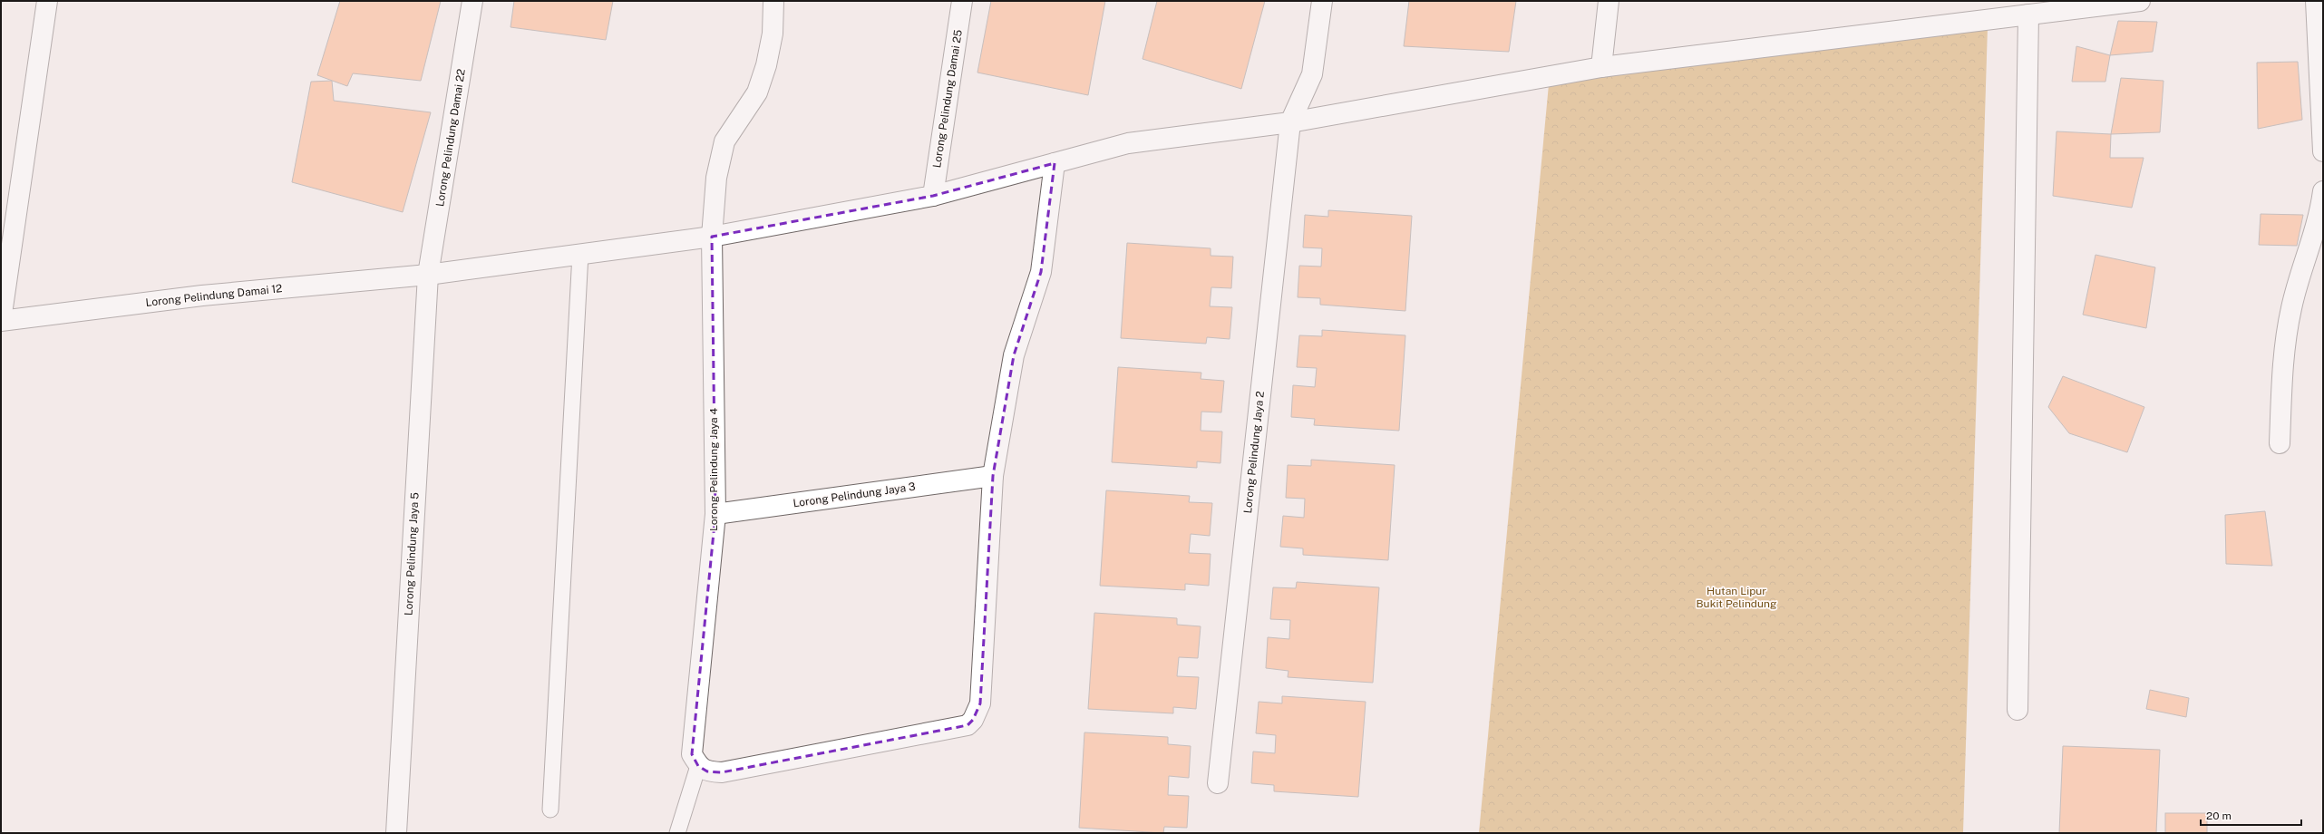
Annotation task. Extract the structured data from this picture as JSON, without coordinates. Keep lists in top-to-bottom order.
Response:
{
  "streets": {
    "street": [
      "Lorong Pelindung Damai 25",
      "Lorong Pelindung Damai 22",
      "Lorong Pelindung Damai 12",
      "Lorong Pelindung Jaya 2",
      "Lorong Pelindung Jaya 4",
      "Lorong Pelindung Jaya 3",
      "Lorong Pelindung Jaya 5"
    ]
  },
  "crossings": [
    ["Lorong Pelindung Damai 25", "Lorong Pelindung Damai 12"],
    ["Lorong Pelindung Damai 22", "Lorong Pelindung Damai 12"],
    ["Lorong Pelindung Damai 22", "Lorong Pelindung Jaya 5"],
    ["Lorong Pelindung Damai 12", "Lorong Pelindung Jaya 2"],
    ["Lorong Pelindung Damai 12", "Lorong Pelindung Jaya 4"],
    ["Lorong Pelindung Damai 12", "Lorong Pelindung Jaya 5"],
    ["Lorong Pelindung Jaya 4", "Lorong Pelindung Jaya 3"]
  ],
  "parks": ["Hutan Lipur Bukit Pelindung"],
  "scale_bar": "20 m"
}
